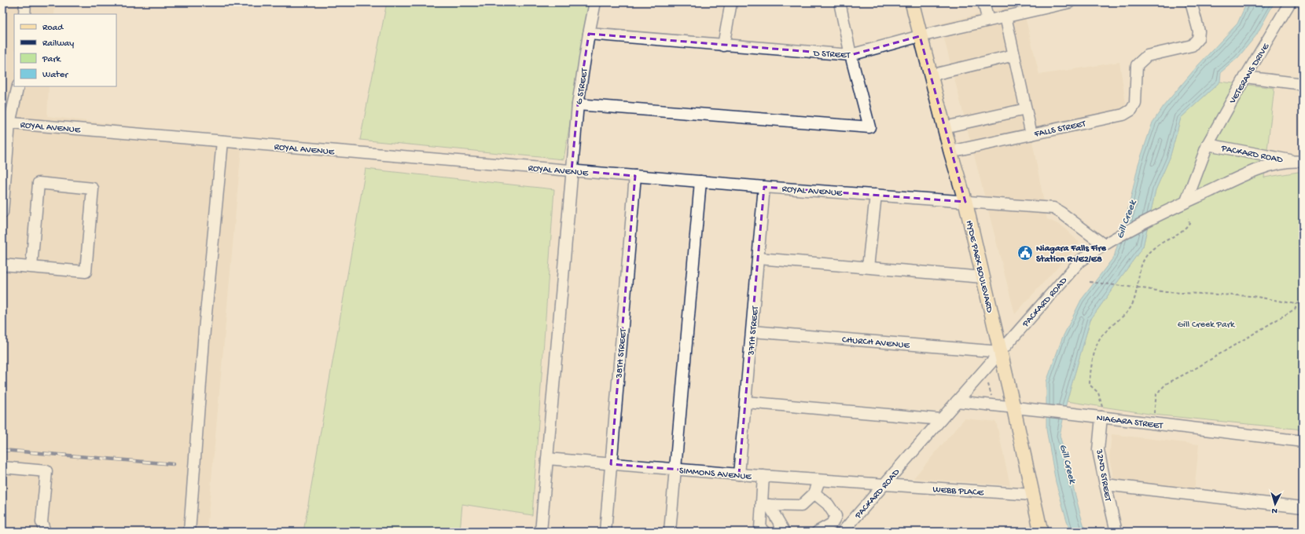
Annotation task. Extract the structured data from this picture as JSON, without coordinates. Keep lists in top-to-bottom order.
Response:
{
  "streets": {
    "main road": ["HYDE PARK BOULEVARD"],
    "street": [
      "D STREET",
      "VETERANS DRIVE",
      "G STREET",
      "ROYAL AVENUE",
      "FALLS STREET",
      "PACKARD ROAD",
      "37TH STREET",
      "CHURCH AVENUE",
      "38TH STREET",
      "NIAGARA STREET",
      "SIMMONS AVENUE",
      "32ND STREET",
      "WEBB PLACE"
    ]
  },
  "crossings": [
    ["D STREET", "G STREET"],
    ["D STREET", "HYDE PARK BOULEVARD"],
    ["VETERANS DRIVE", "PACKARD ROAD"],
    ["G STREET", "ROYAL AVENUE"],
    ["G STREET", "SIMMONS AVENUE"],
    ["ROYAL AVENUE", "PACKARD ROAD"],
    ["ROYAL AVENUE", "HYDE PARK BOULEVARD"],
    ["ROYAL AVENUE", "37TH STREET"],
    ["ROYAL AVENUE", "38TH STREET"],
    ["FALLS STREET", "HYDE PARK BOULEVARD"],
    ["PACKARD ROAD", "HYDE PARK BOULEVARD"],
    ["PACKARD ROAD", "CHURCH AVENUE"],
    ["PACKARD ROAD", "NIAGARA STREET"],
    ["PACKARD ROAD", "SIMMONS AVENUE"],
    ["PACKARD ROAD", "WEBB PLACE"],
    ["HYDE PARK BOULEVARD", "CHURCH AVENUE"],
    ["HYDE PARK BOULEVARD", "NIAGARA STREET"],
    ["HYDE PARK BOULEVARD", "WEBB PLACE"],
    ["37TH STREET", "CHURCH AVENUE"],
    ["37TH STREET", "SIMMONS AVENUE"],
    ["38TH STREET", "SIMMONS AVENUE"],
    ["NIAGARA STREET", "32ND STREET"],
    ["SIMMONS AVENUE", "WEBB PLACE"]
  ],
  "water": ["Gill Creek"],
  "parks": ["Gill Creek Park"],
  "places": {
    "public building": ["Niagara Falls Fire Station R1/E2/E8"]
  },
  "legend": [
    "Road",
    "Railway",
    "Park",
    "Water"
  ],
  "north": "bottom"
}
